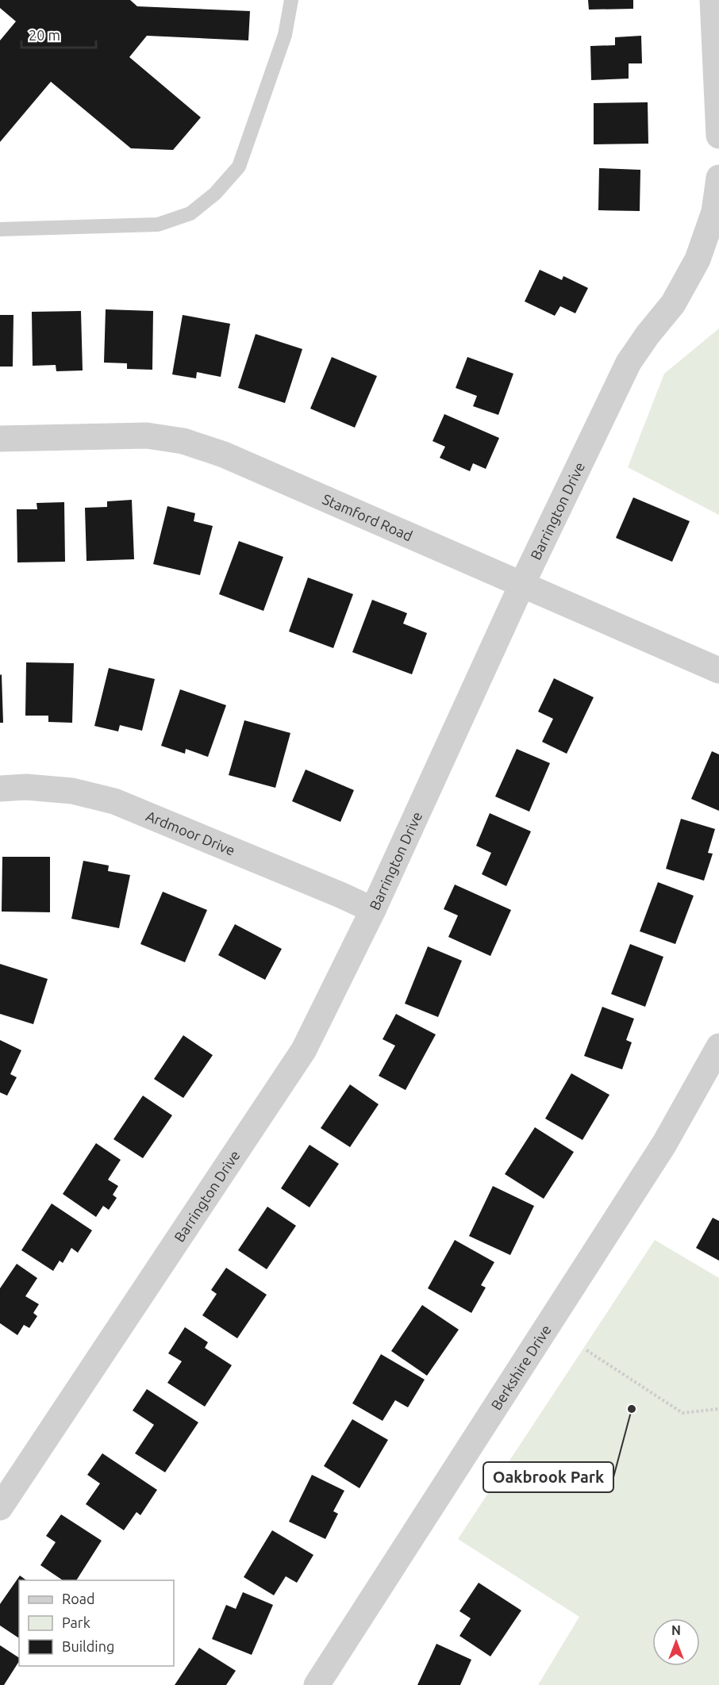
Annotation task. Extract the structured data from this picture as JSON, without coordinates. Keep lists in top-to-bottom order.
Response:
{
  "streets": {
    "street": [
      "Barrington Drive",
      "Stamford Road",
      "Ardmoor Drive",
      "Berkshire Drive"
    ]
  },
  "crossings": [
    ["Barrington Drive", "Stamford Road"],
    ["Barrington Drive", "Ardmoor Drive"]
  ],
  "places": ["Oakbrook Park"],
  "legend": ["Road", "Park", "Building"],
  "scale_bar": "20 m",
  "north": "top"
}
